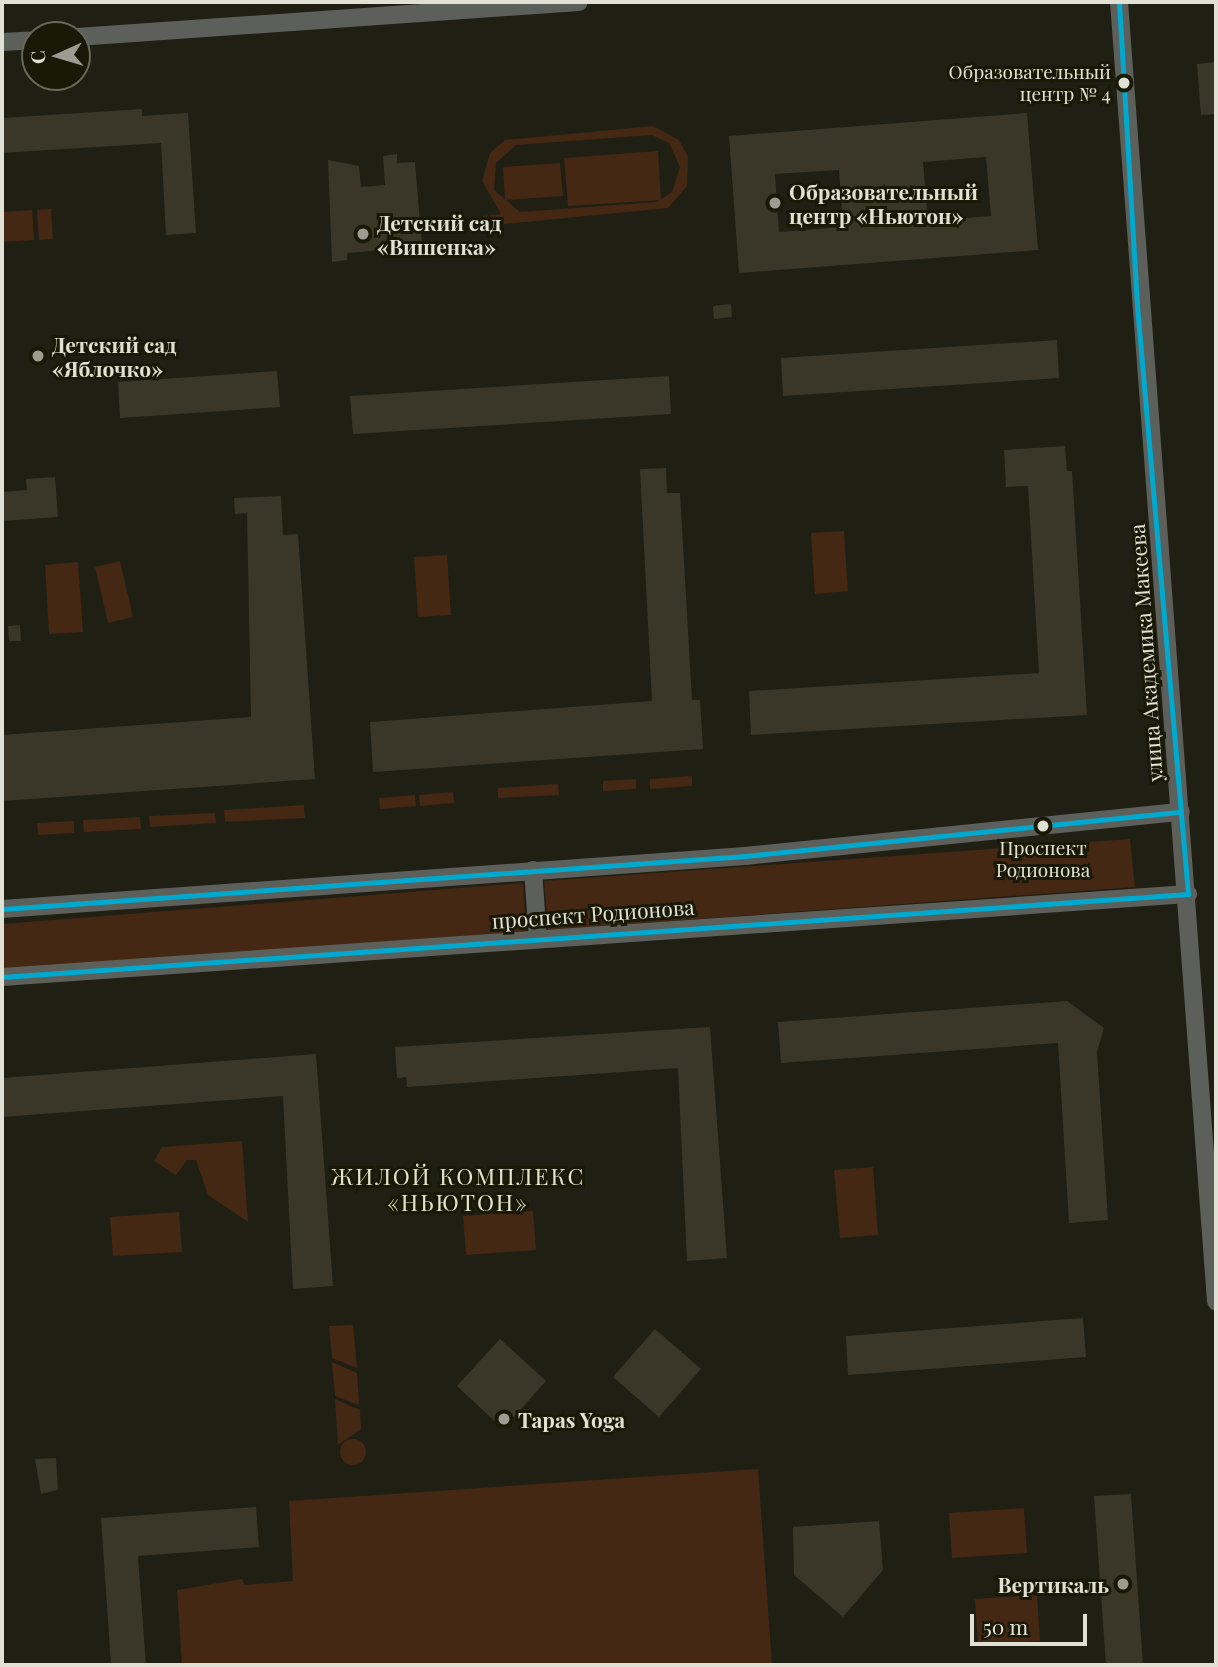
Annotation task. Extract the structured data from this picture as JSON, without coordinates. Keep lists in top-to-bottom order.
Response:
{
  "streets": {
    "street": ["улица Академика Макеева", "проспект Родионова"]
  },
  "crossings": [
    ["улица Академика Макеева", "проспект Родионова"]
  ],
  "districts": ["ЖИЛОЙ КОМПЛЕКС «НЬЮТОН»"],
  "places": [
    "Образовательный центр № 4",
    "Образовательный центр «Ньютон»",
    "Детский сад «Вишенка»",
    "Детский сад «Яблочко»",
    "Проспект Родионова",
    "Tapas Yoga",
    "Вертикаль"
  ],
  "scale_bar": "50 m",
  "north": "left"
}
